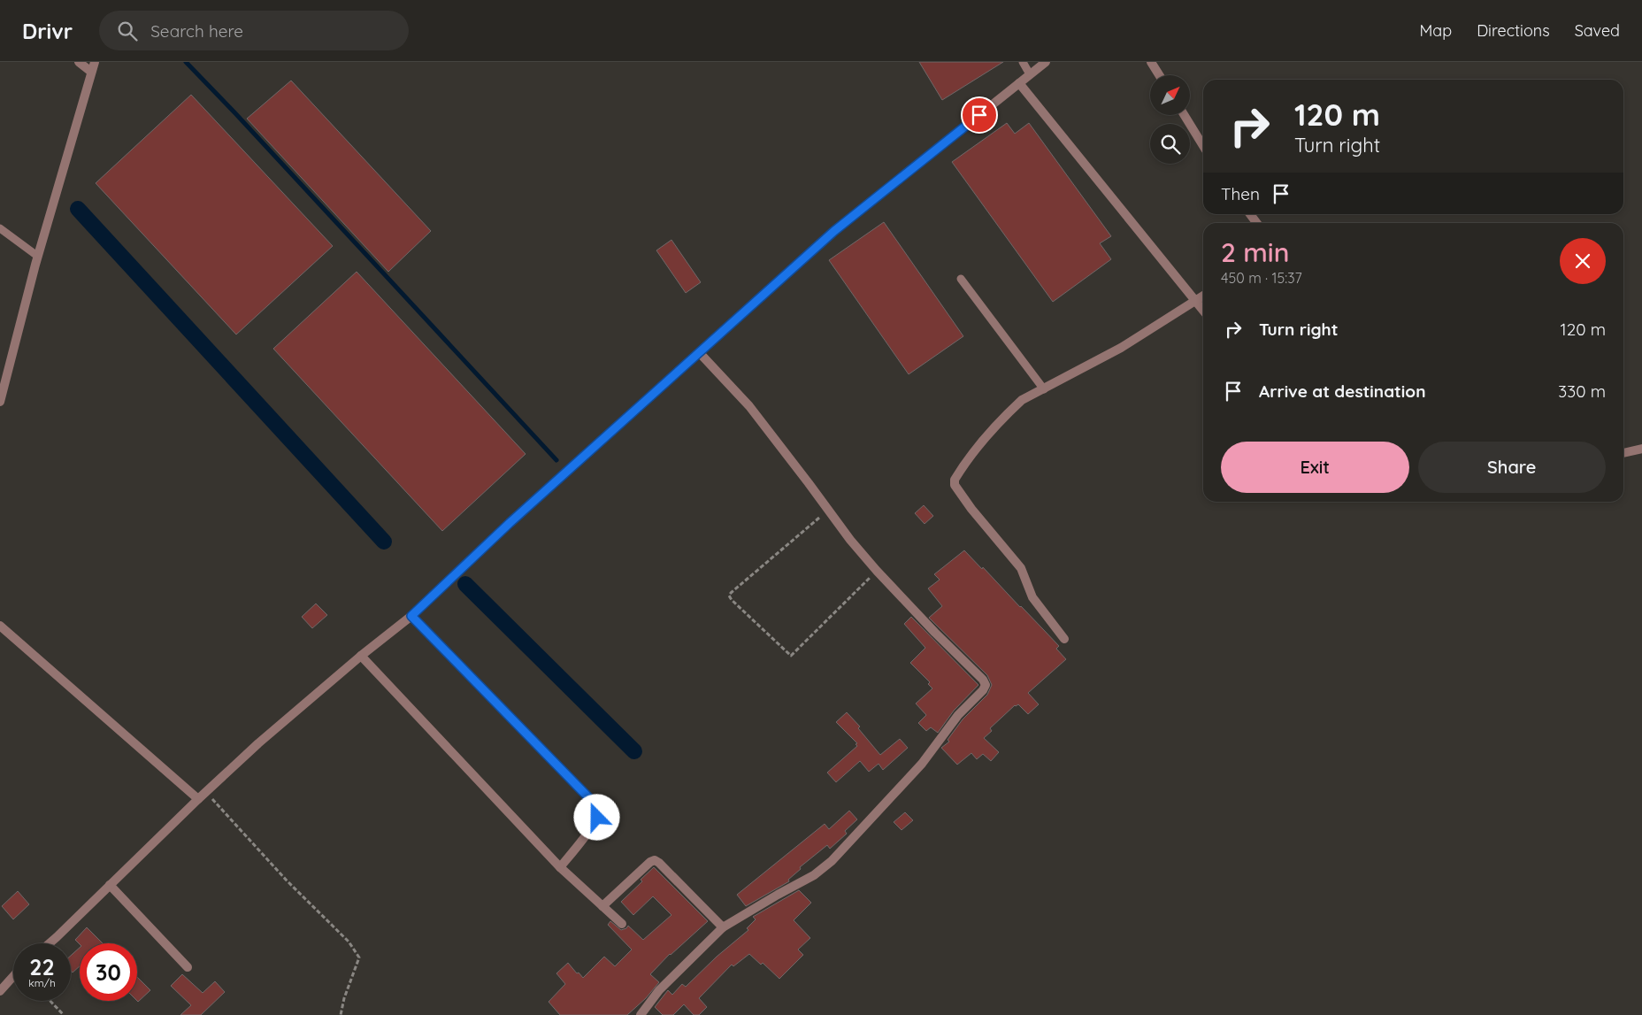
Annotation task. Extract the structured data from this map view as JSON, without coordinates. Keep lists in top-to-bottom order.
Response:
{
  "north": "top right",
  "page": {
    "header": "Drivr",
    "search": "Search here",
    "nav": ["Map", "Directions", "Saved"],
    "turn": ["120 m", "Turn right"],
    "then": "Then",
    "heading": ["2 min", "450 m · 15:37"],
    "list": [
      {
        "name": "Turn right",
        "value": "120 m"
      },
      {
        "name": "Arrive at destination",
        "value": "330 m"
      }
    ],
    "buttons": ["Exit", "Share"],
    "speed": "22 km/h",
    "limit": "30"
  }
}
